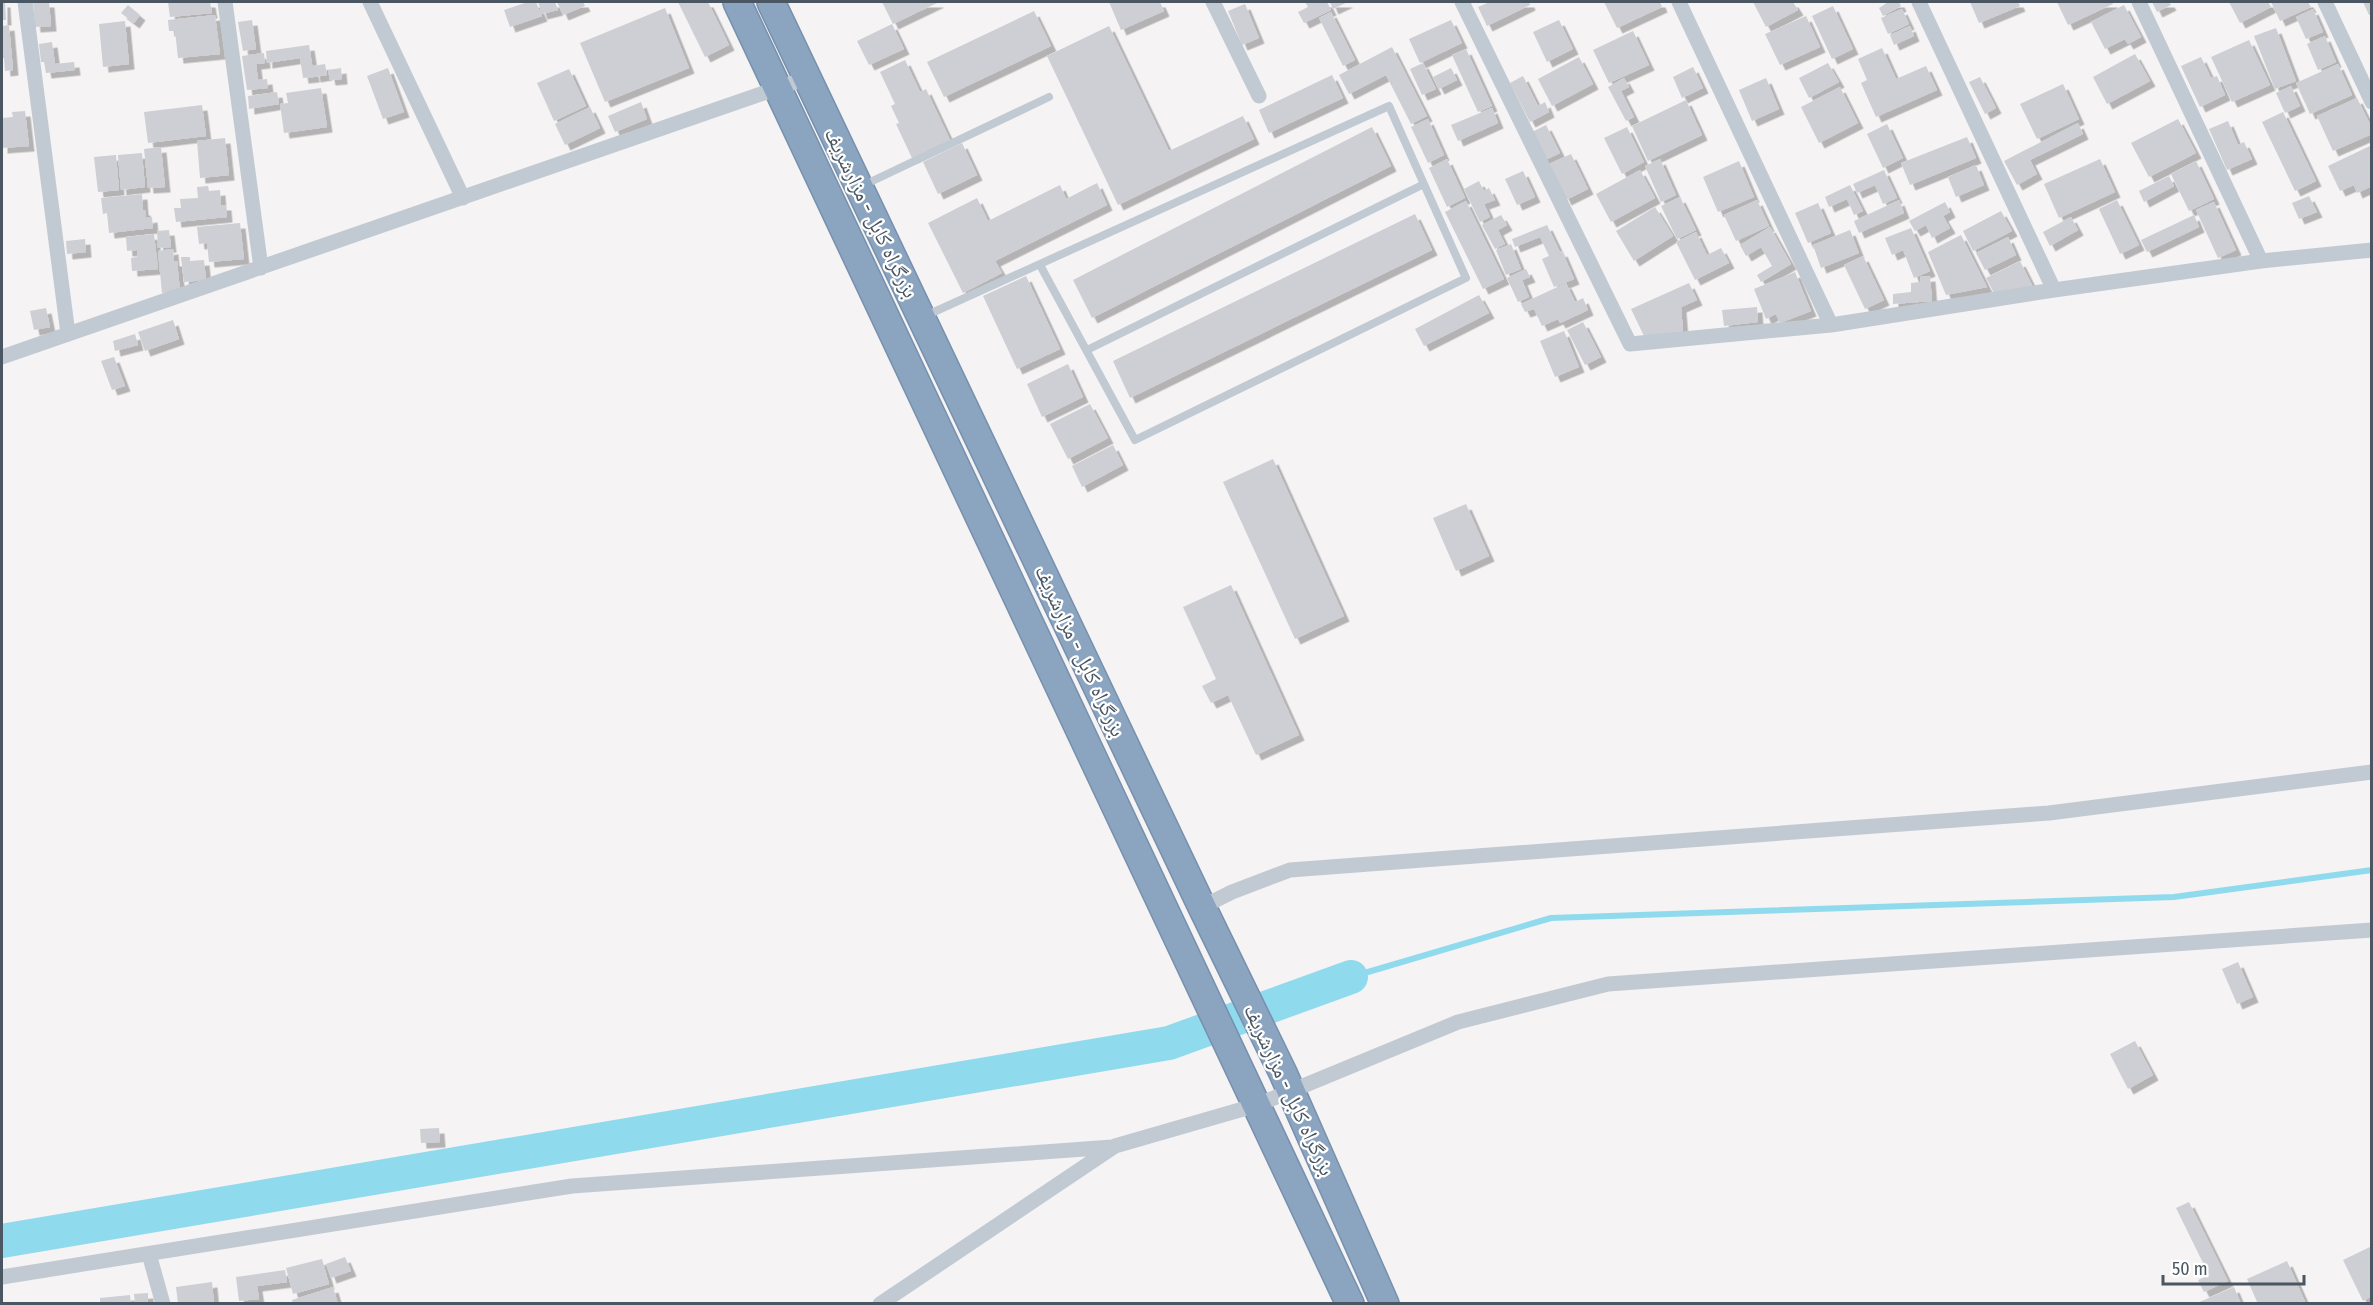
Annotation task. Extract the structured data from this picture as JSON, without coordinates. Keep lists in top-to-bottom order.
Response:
{
  "streets": {
    "highway": ["بزرگراه کابل - مزارشریف"]
  },
  "scale_bar": "50 m"
}
